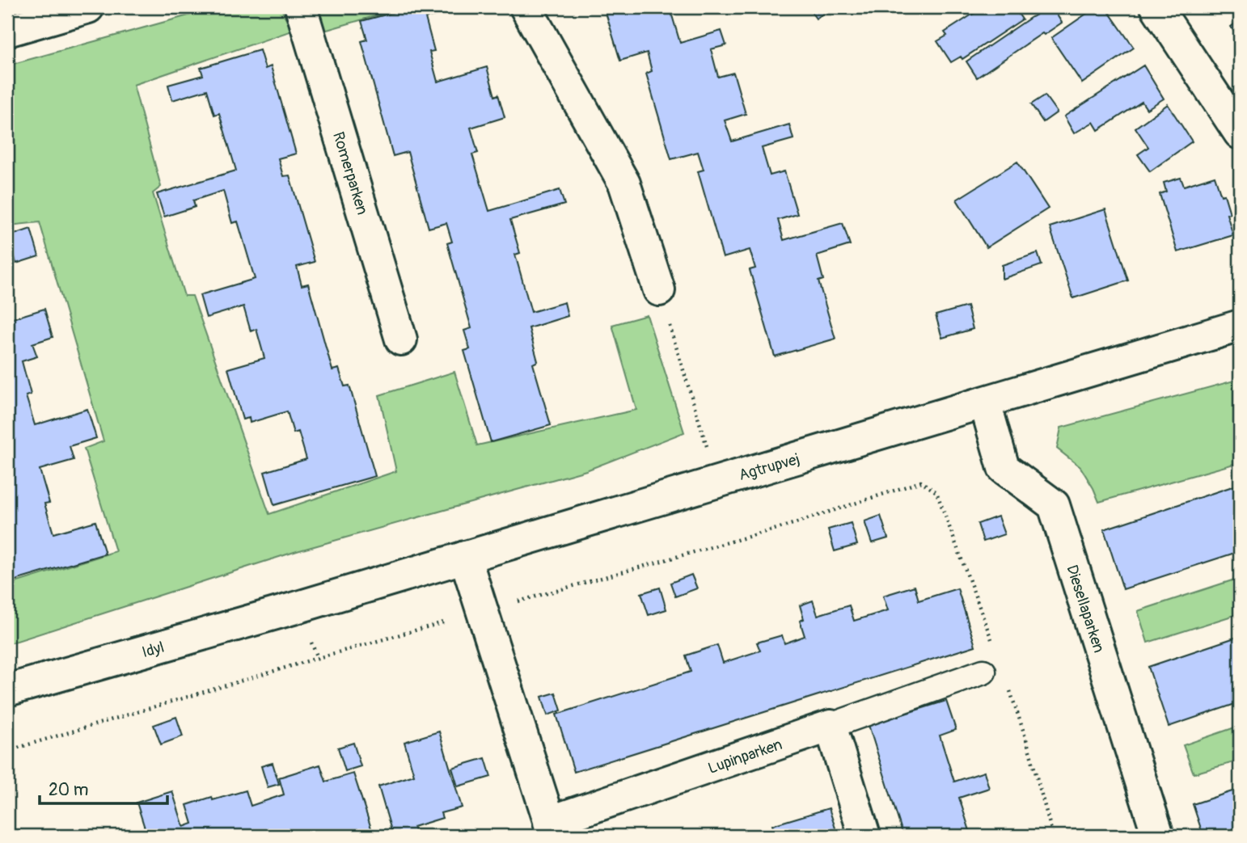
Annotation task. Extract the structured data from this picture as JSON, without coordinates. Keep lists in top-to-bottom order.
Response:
{
  "streets": {
    "street": [
      "Romerparken",
      "Agtrupvej",
      "Diesellaparken",
      "Idyl",
      "Lupinparken"
    ]
  },
  "crossings": [
    ["Agtrupvej", "Diesellaparken"],
    ["Agtrupvej", "Idyl"],
    ["Agtrupvej", "Lupinparken"]
  ],
  "scale_bar": "20 m"
}
